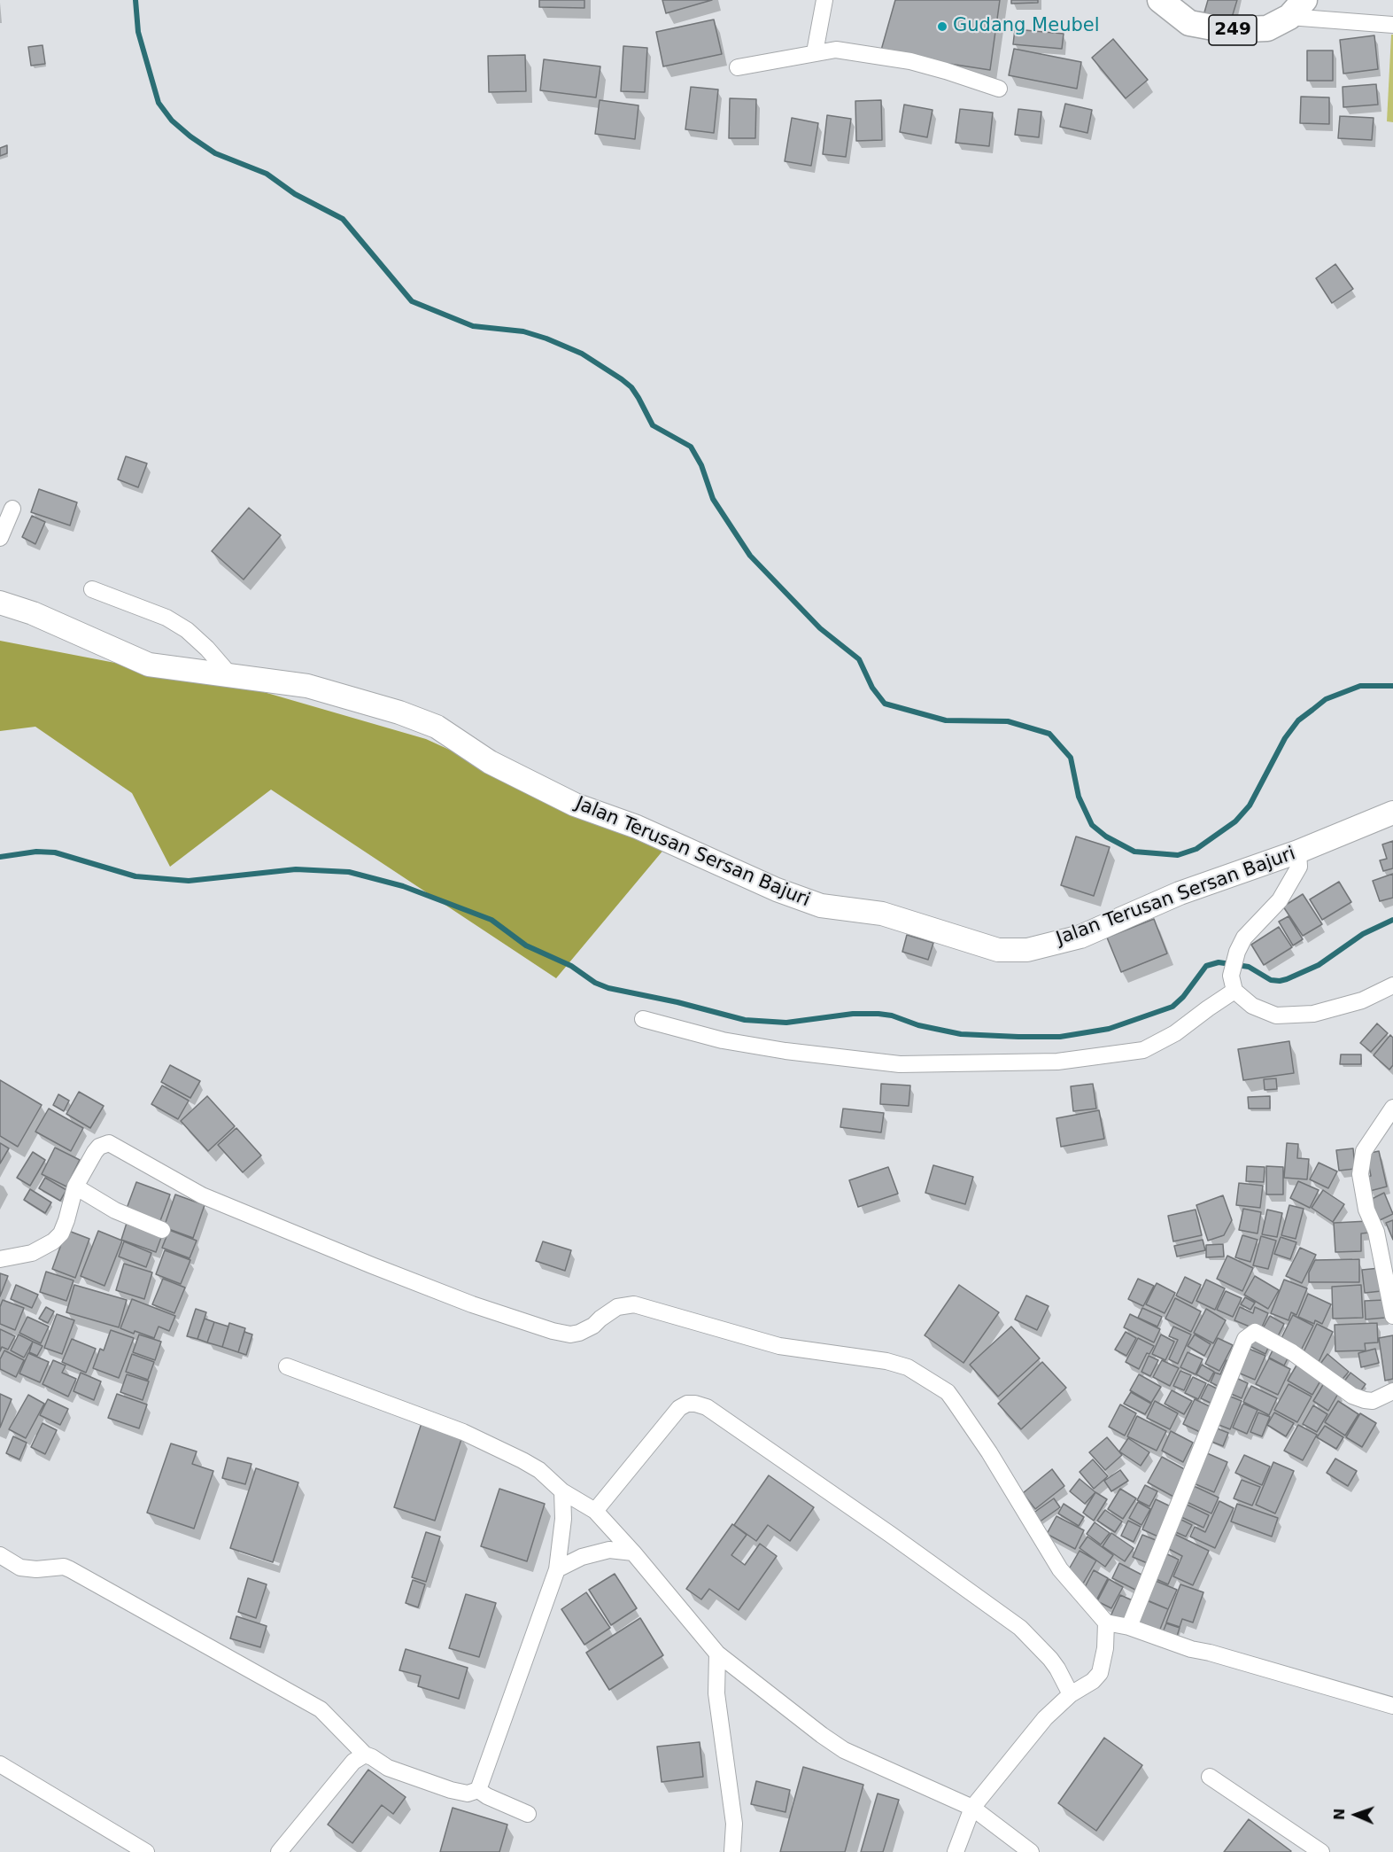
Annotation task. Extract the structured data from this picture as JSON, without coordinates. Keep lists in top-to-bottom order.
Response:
{
  "streets": {
    "main road": ["249", "Jalan Terusan Sersan Bajuri"]
  },
  "places": ["Gudang Meubel"],
  "north": "left"
}
